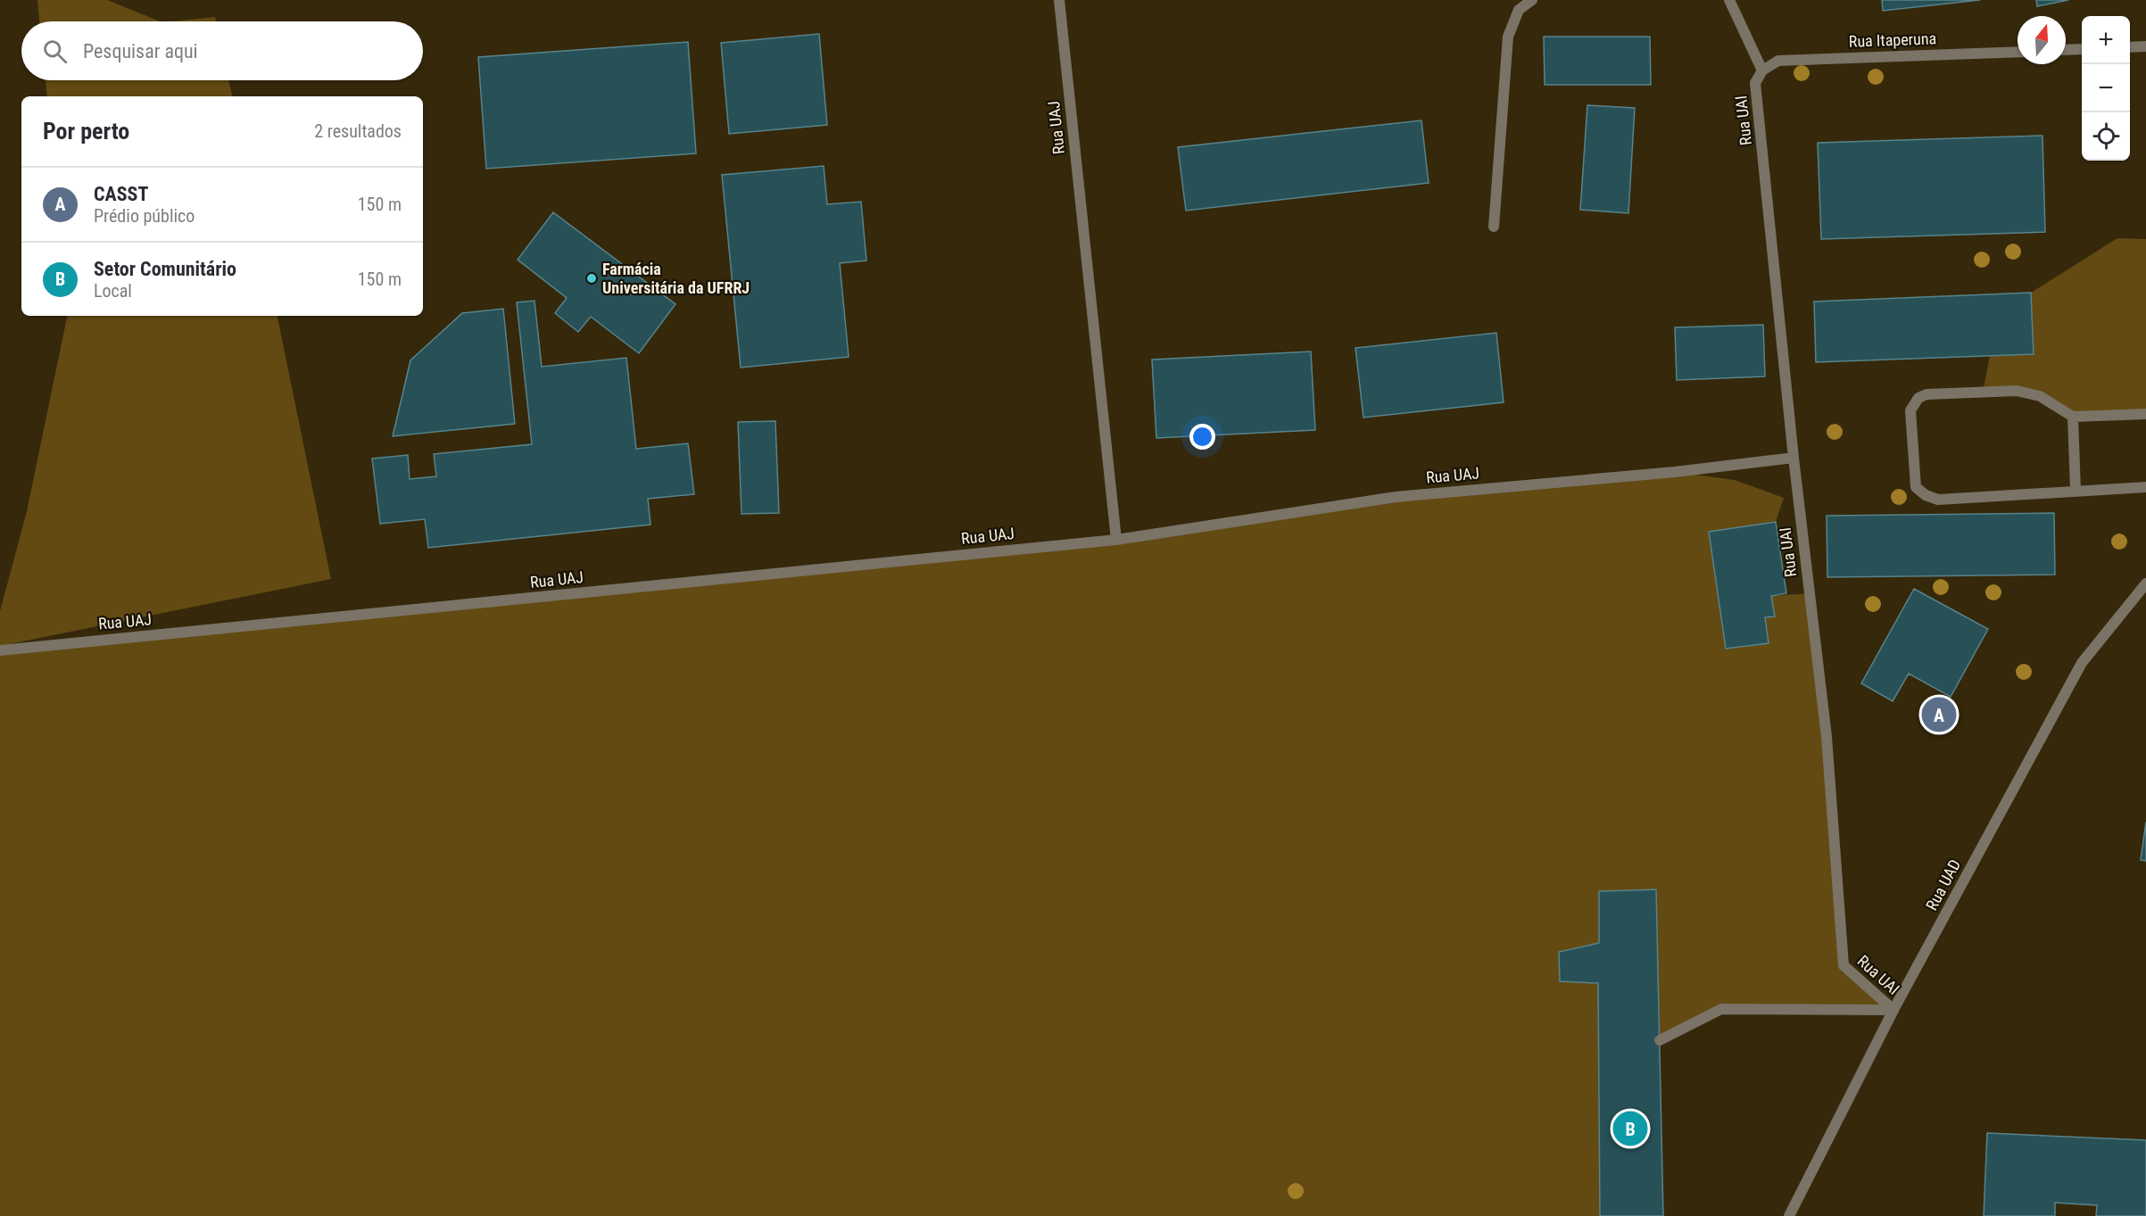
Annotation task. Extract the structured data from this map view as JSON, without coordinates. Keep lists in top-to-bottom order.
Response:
{
  "streets": {
    "street": [
      "Rua Itaperuna",
      "Rua UAI",
      "Rua UAJ",
      "Rua UAD"
    ]
  },
  "crossings": [
    ["Rua Itaperuna", "Rua UAI"],
    ["Rua UAI", "Rua UAJ"],
    ["Rua UAI", "Rua UAD"]
  ],
  "places": ["Farmácia Universitária da UFRRJ"],
  "north": "top",
  "page": {
    "map_buttons": ["+", "−"],
    "search": "Pesquisar aqui",
    "heading": ["Por perto", "2 resultados"],
    "list": [
      {
        "mark": "A",
        "name": "CASST",
        "note": "Prédio público",
        "value": "150 m"
      },
      {
        "mark": "B",
        "name": "Setor Comunitário",
        "note": "Local",
        "value": "150 m"
      }
    ],
    "pins": ["A", "B"]
  }
}
